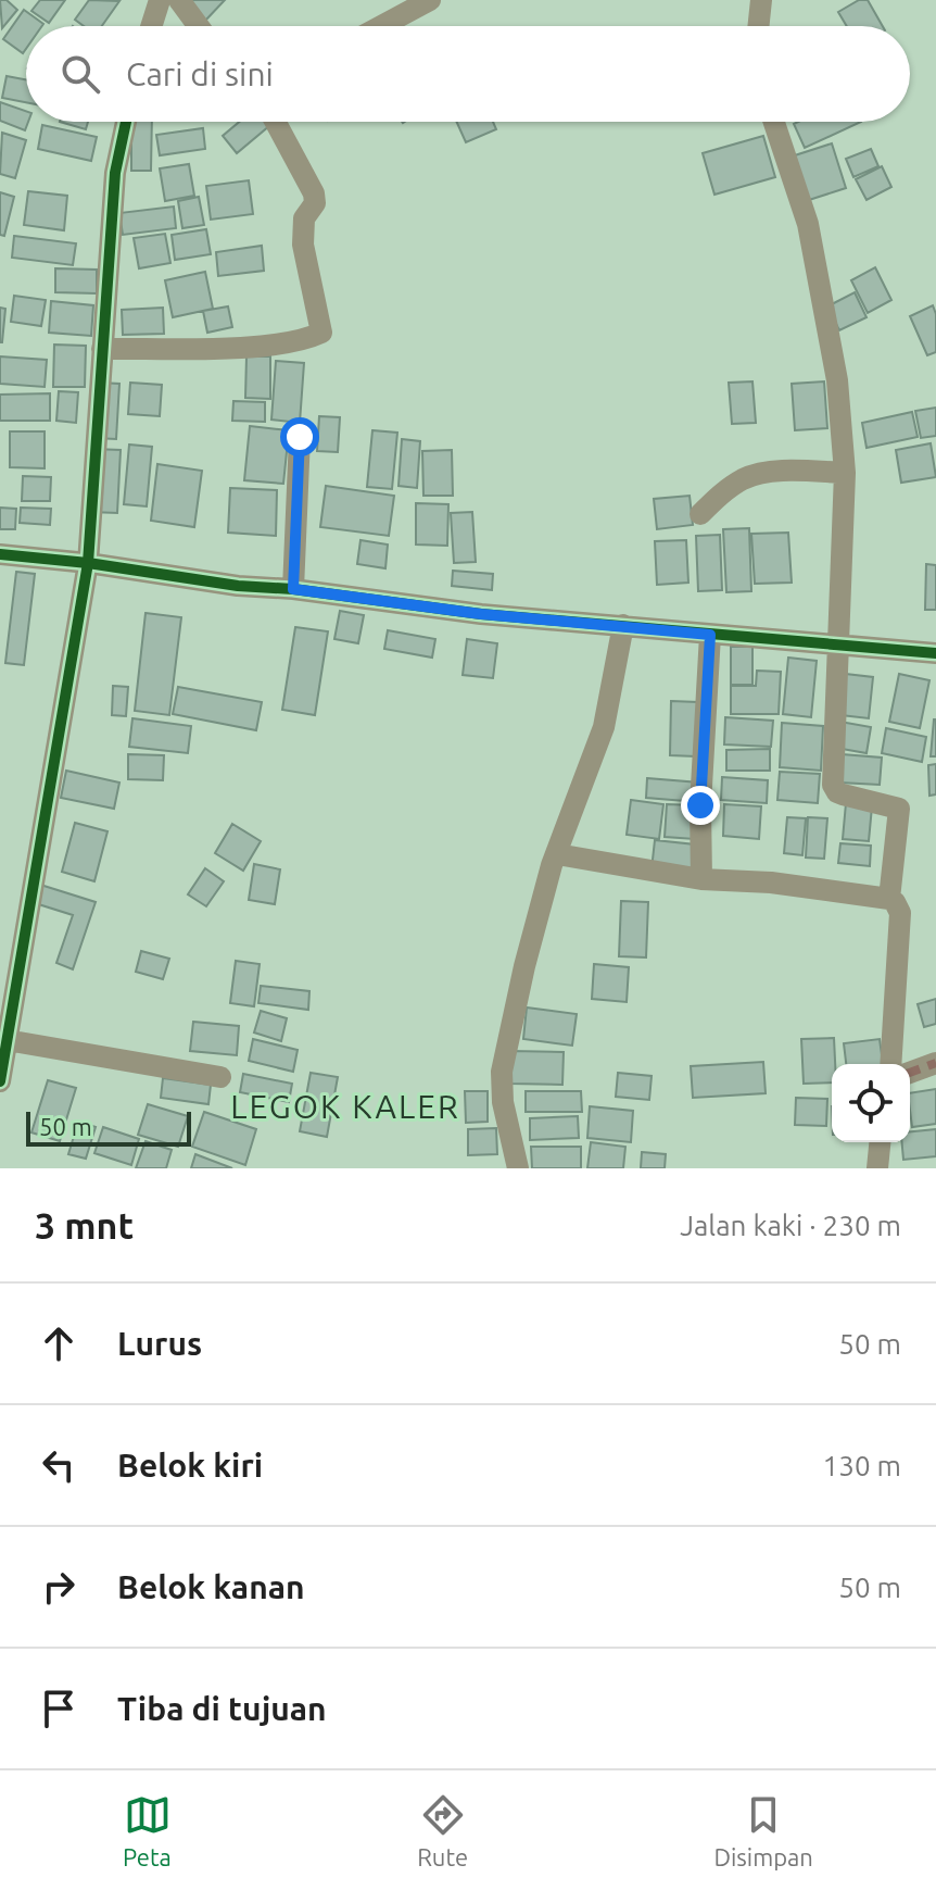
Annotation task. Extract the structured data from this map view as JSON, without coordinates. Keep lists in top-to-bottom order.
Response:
{
  "districts": ["LEGOK KALER"],
  "scale_bar": "50 m",
  "page": {
    "search": "Cari di sini",
    "scale": "50 m",
    "heading": ["3 mnt", "Jalan kaki · 230 m"],
    "list": [
      ["Lurus", "50 m"],
      ["Belok kiri", "130 m"],
      ["Belok kanan", "50 m"],
      "Tiba di tujuan"
    ],
    "nav": ["Peta", "Rute", "Disimpan"]
  }
}
